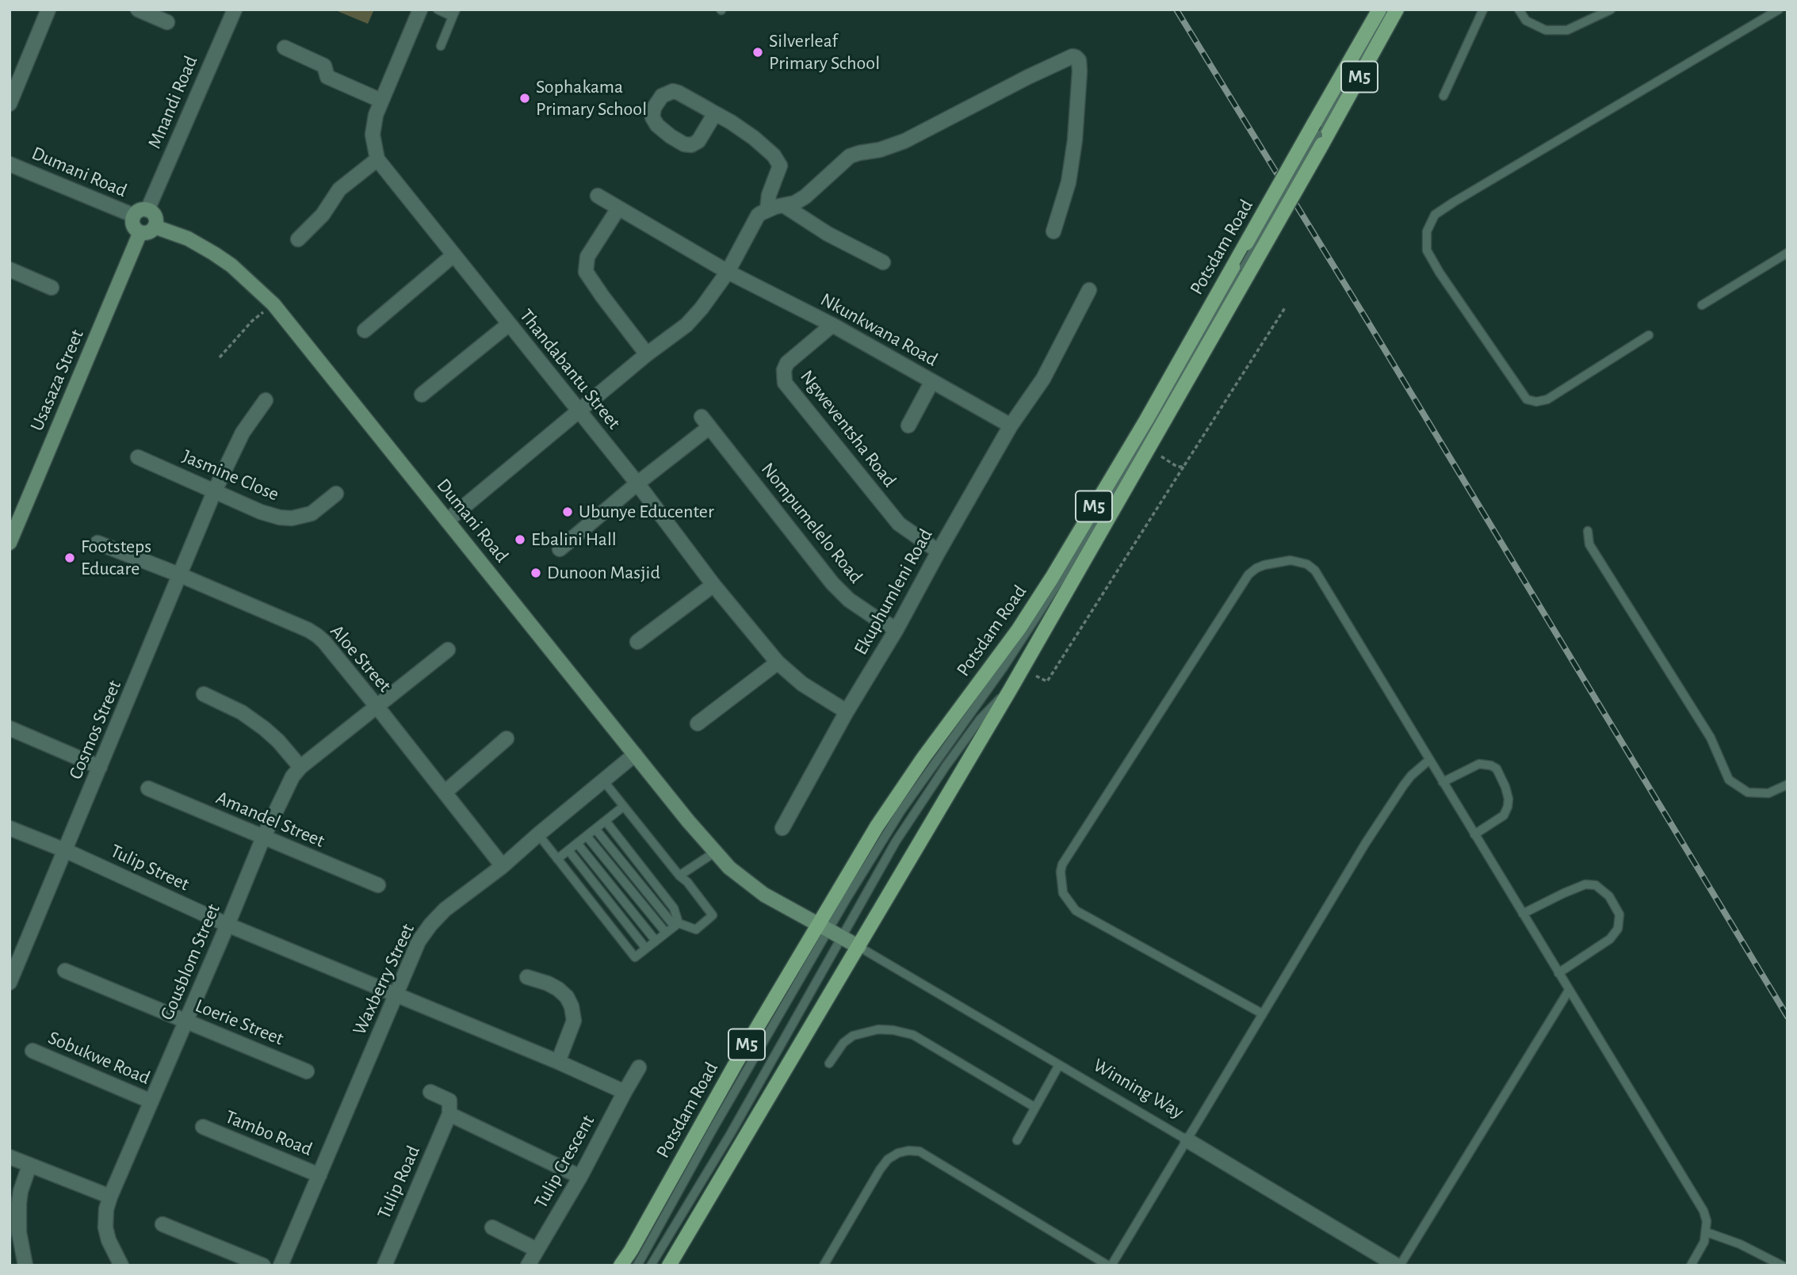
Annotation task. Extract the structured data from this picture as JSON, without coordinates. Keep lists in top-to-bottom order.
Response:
{
  "streets": {
    "main road": ["M5", "Potsdam Road"],
    "street": [
      "Mnandi Road",
      "Dumani Road",
      "Nkunkwana Road",
      "Thandabantu Street",
      "Usasaza Street",
      "Ngweventsha Road",
      "Jasmine Close",
      "Nompumelelo Road",
      "Ekuphumleni Road",
      "Aloe Street",
      "Cosmos Street",
      "Amandel Street",
      "Tulip Street",
      "Gousblom Street",
      "Waxberry Street",
      "Loerie Street",
      "Sobukwe Road",
      "Winning Way",
      "Tambo Road",
      "Tulip Crescent",
      "Tulip Road"
    ]
  },
  "crossings": [
    ["Mnandi Road", "Dumani Road"],
    ["Mnandi Road", "Usasaza Street"],
    ["Dumani Road", "Potsdam Road"],
    ["Dumani Road", "Usasaza Street"],
    ["Dumani Road", "Waxberry Street"],
    ["Dumani Road", "Winning Way"],
    ["Potsdam Road", "Winning Way"],
    ["Nkunkwana Road", "Ngweventsha Road"],
    ["Nkunkwana Road", "Ekuphumleni Road"],
    ["Thandabantu Street", "Nompumelelo Road"],
    ["Thandabantu Street", "Ekuphumleni Road"],
    ["Ngweventsha Road", "Ekuphumleni Road"],
    ["Jasmine Close", "Cosmos Street"],
    ["Nompumelelo Road", "Ekuphumleni Road"],
    ["Aloe Street", "Cosmos Street"],
    ["Aloe Street", "Gousblom Street"],
    ["Aloe Street", "Waxberry Street"],
    ["Cosmos Street", "Tulip Street"],
    ["Amandel Street", "Gousblom Street"],
    ["Tulip Street", "Gousblom Street"],
    ["Tulip Street", "Waxberry Street"],
    ["Gousblom Street", "Loerie Street"],
    ["Gousblom Street", "Sobukwe Road"],
    ["Waxberry Street", "Tambo Road"]
  ],
  "places": [
    "Silverleaf Primary School",
    "Sophakama Primary School",
    "Ubunye Educenter",
    "Ebalini Hall",
    "Footsteps Educare",
    "Dunoon Masjid"
  ]
}
